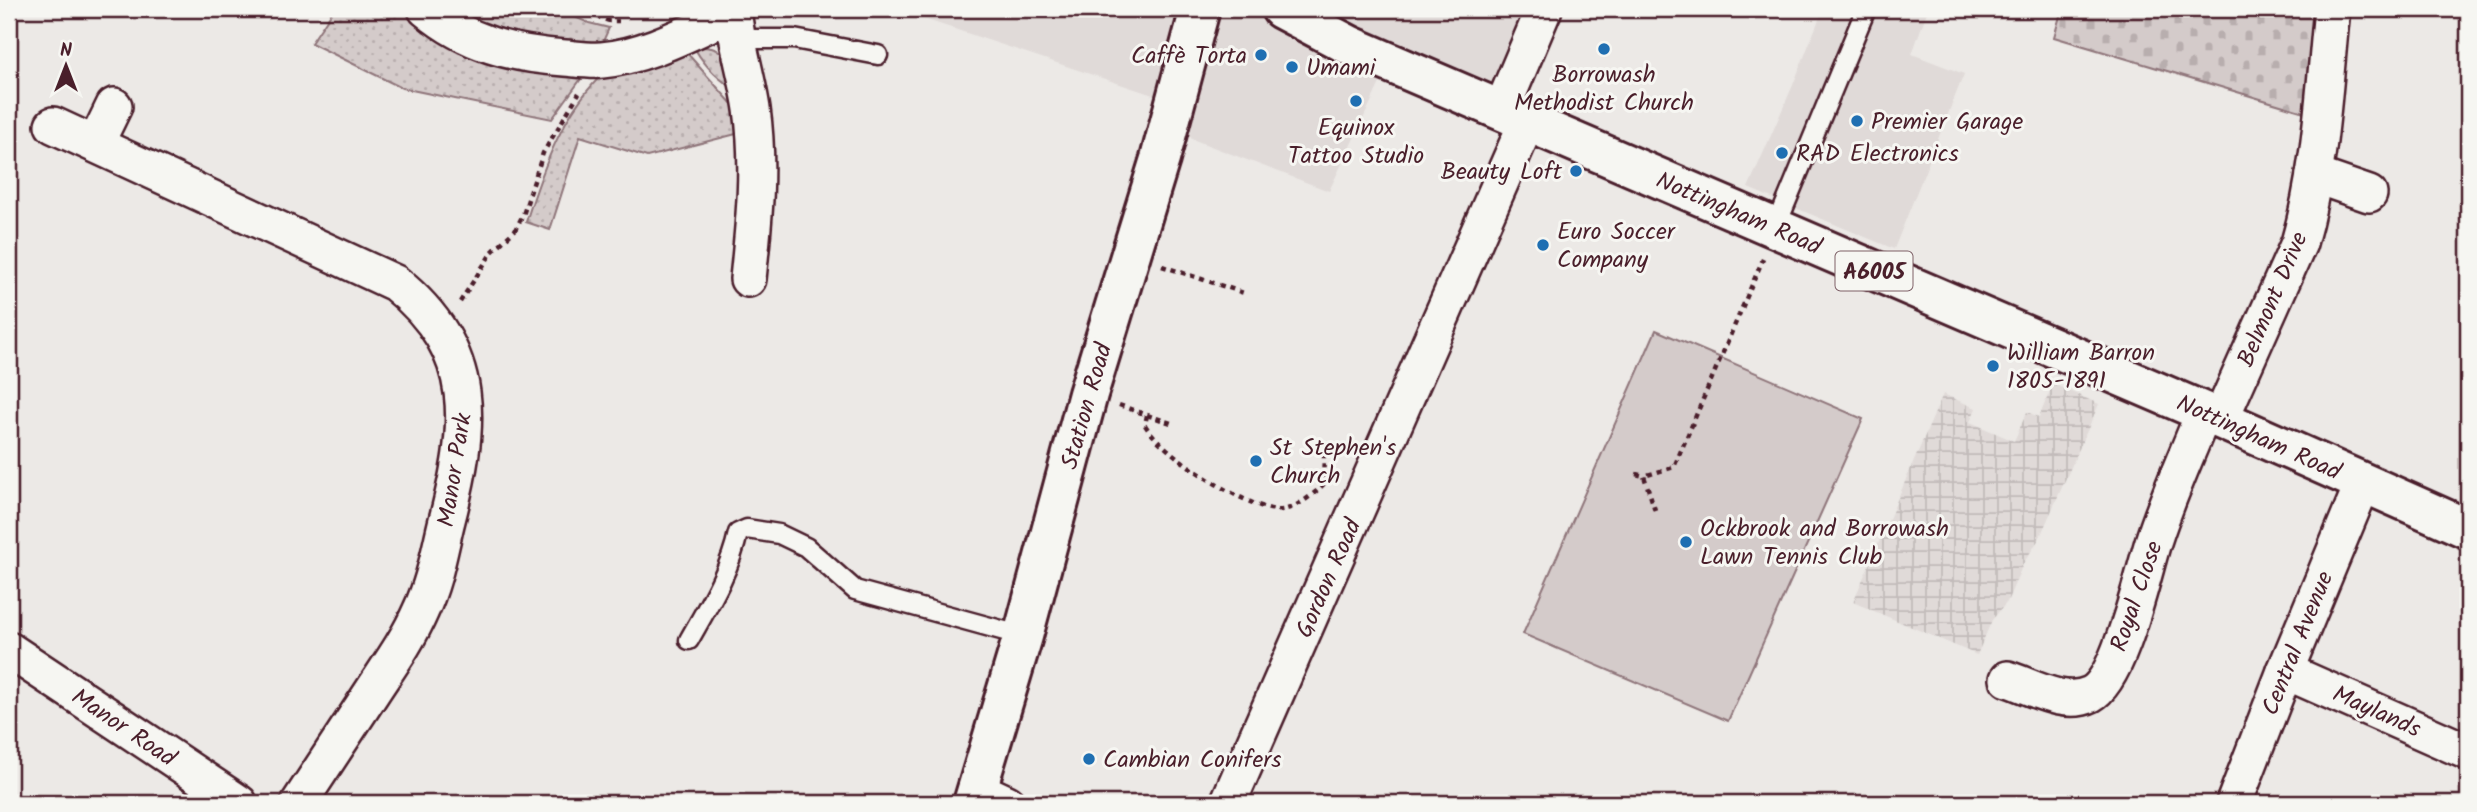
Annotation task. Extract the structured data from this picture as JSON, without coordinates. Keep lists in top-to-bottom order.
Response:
{
  "streets": {
    "main road": ["Nottingham Road", "A6005", "Station Road"],
    "street": [
      "Belmont Drive",
      "Manor Park",
      "Gordon Road",
      "Royal Close",
      "Central Avenue",
      "Maylands",
      "Manor Road"
    ]
  },
  "crossings": [
    ["Nottingham Road", "Belmont Drive"],
    ["Nottingham Road", "Gordon Road"],
    ["Nottingham Road", "Royal Close"],
    ["Nottingham Road", "Central Avenue"],
    ["Belmont Drive", "Royal Close"],
    ["Central Avenue", "Maylands"]
  ],
  "places": [
    "Borrowash Methodist Church",
    "Caffè Torta",
    "Umami",
    "Equinox Tattoo Studio",
    "Premier Garage",
    "RAD Electronics",
    "Beauty Loft",
    "Euro Soccer Company",
    "William Barron 1805-1891",
    "St Stephen's Church",
    "Ockbrook and Borrowash Lawn Tennis Club",
    "Cambian Conifers"
  ],
  "north": "top"
}
